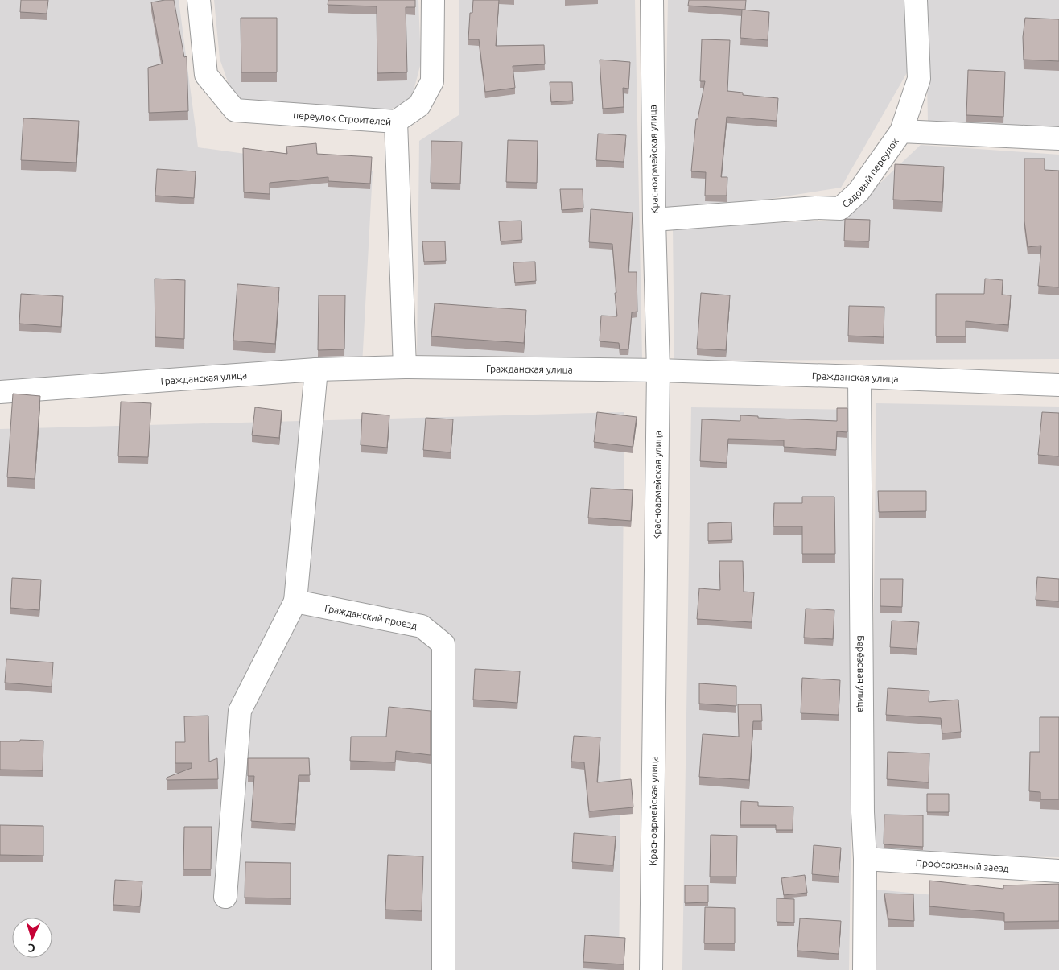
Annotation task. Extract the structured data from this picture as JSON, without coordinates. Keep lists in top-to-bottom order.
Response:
{
  "streets": {
    "street": [
      "переулок Строителей",
      "Красноармейская улица",
      "Садовый переулок",
      "Гражданская улица",
      "Гражданский проезд",
      "Берёзовая улица",
      "Профсоюзный заезд"
    ]
  },
  "crossings": [
    ["переулок Строителей", "Гражданская улица"],
    ["Красноармейская улица", "Садовый переулок"],
    ["Красноармейская улица", "Гражданская улица"],
    ["Гражданская улица", "Берёзовая улица"],
    ["Берёзовая улица", "Профсоюзный заезд"]
  ],
  "north": "bottom"
}
